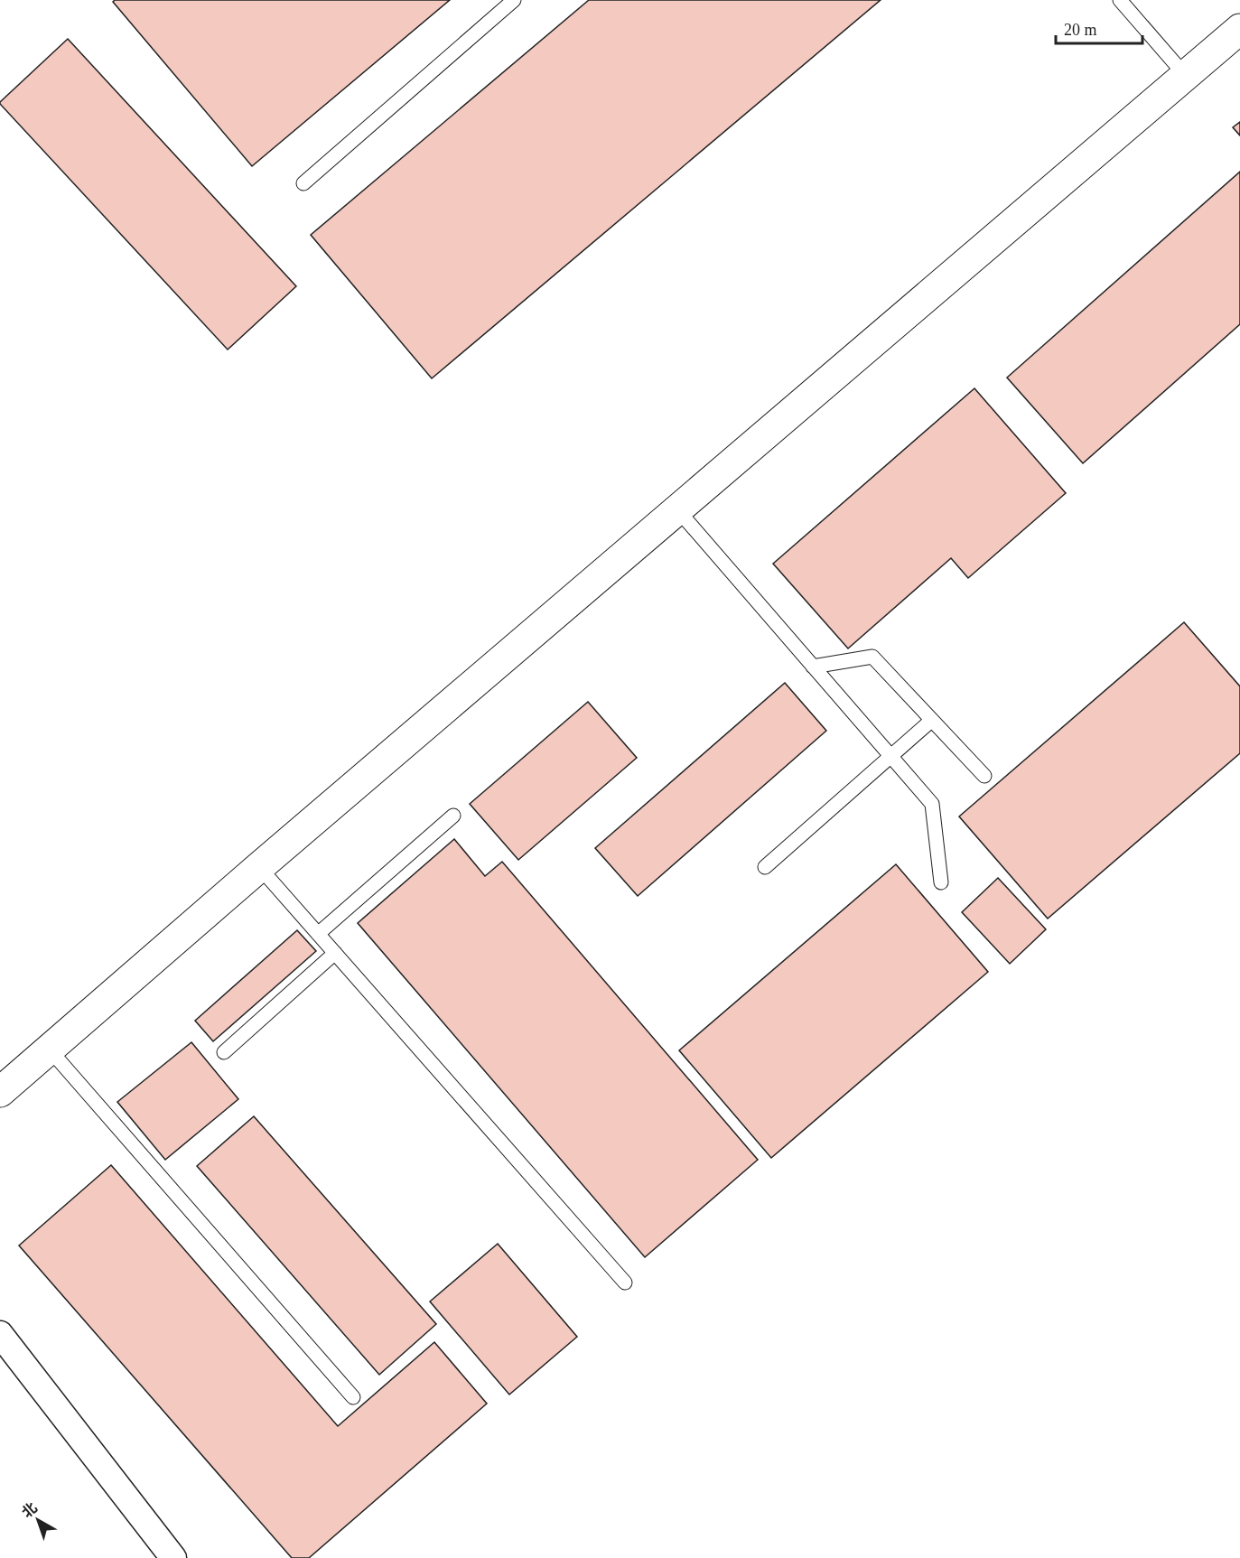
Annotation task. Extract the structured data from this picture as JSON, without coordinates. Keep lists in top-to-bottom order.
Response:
{
  "scale_bar": "20 m",
  "north": "top left"
}
